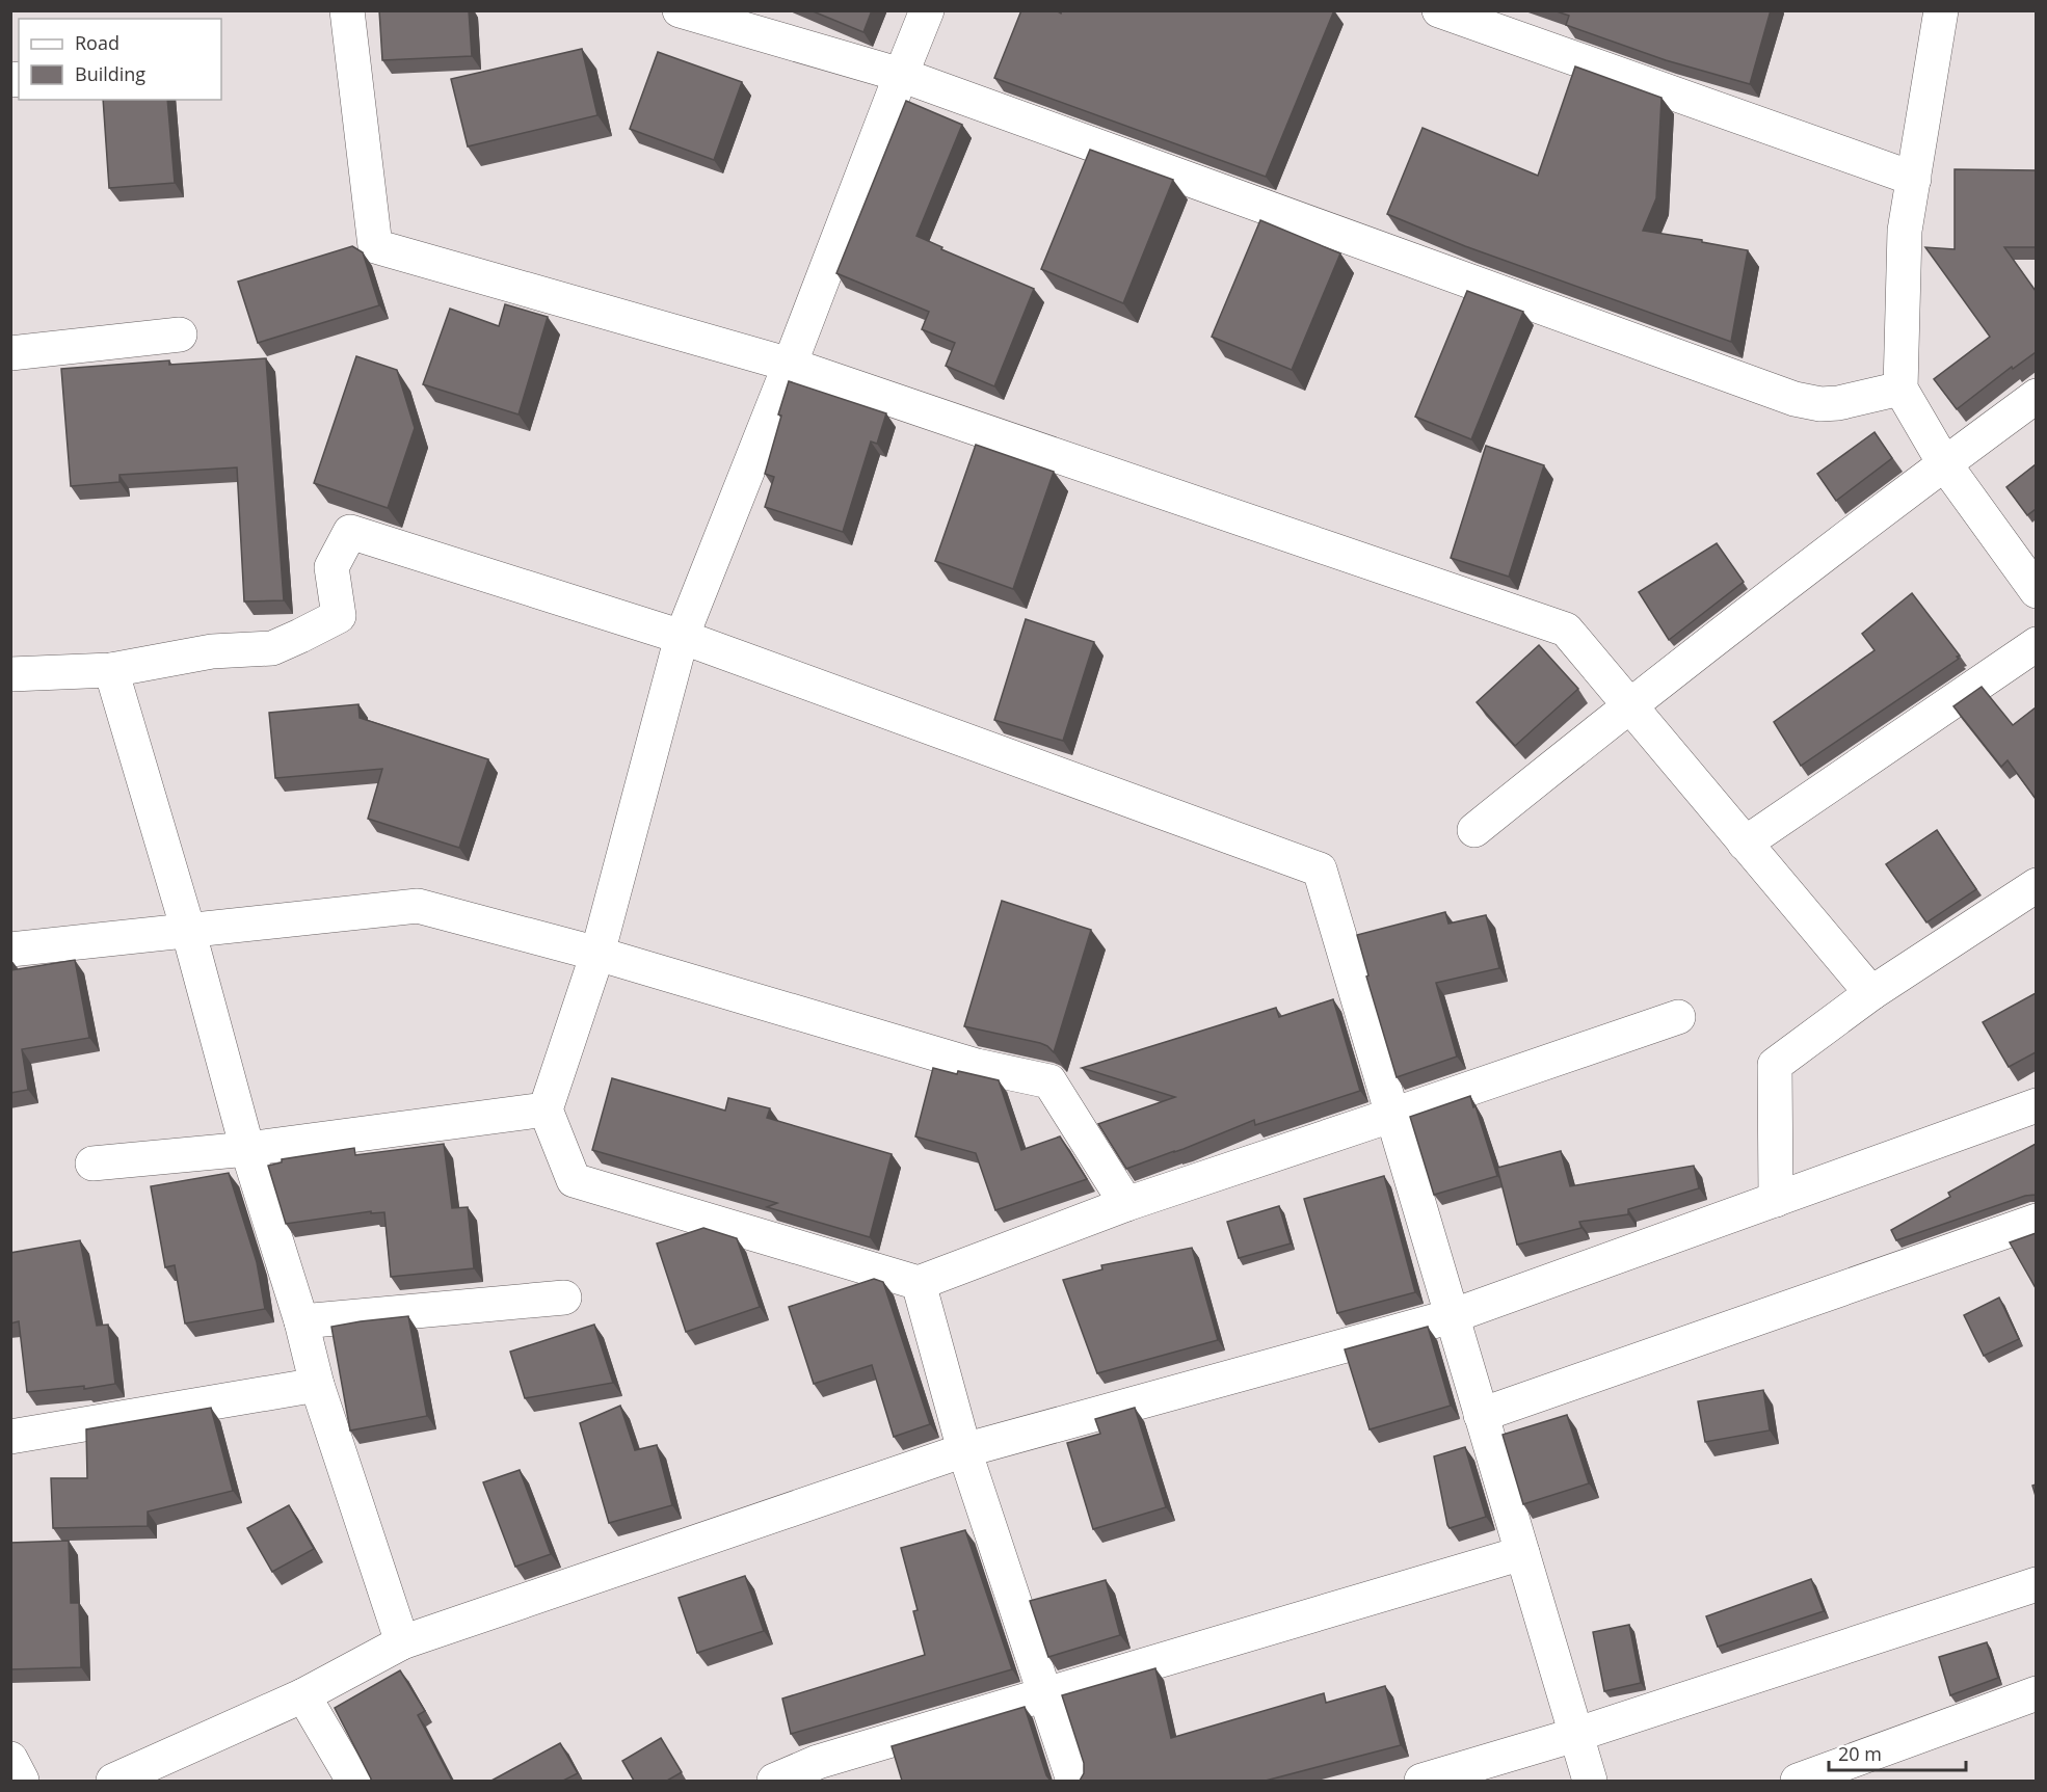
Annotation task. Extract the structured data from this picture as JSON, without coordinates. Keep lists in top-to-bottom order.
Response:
{
  "legend": ["Road", "Building"],
  "scale_bar": "20 m"
}
